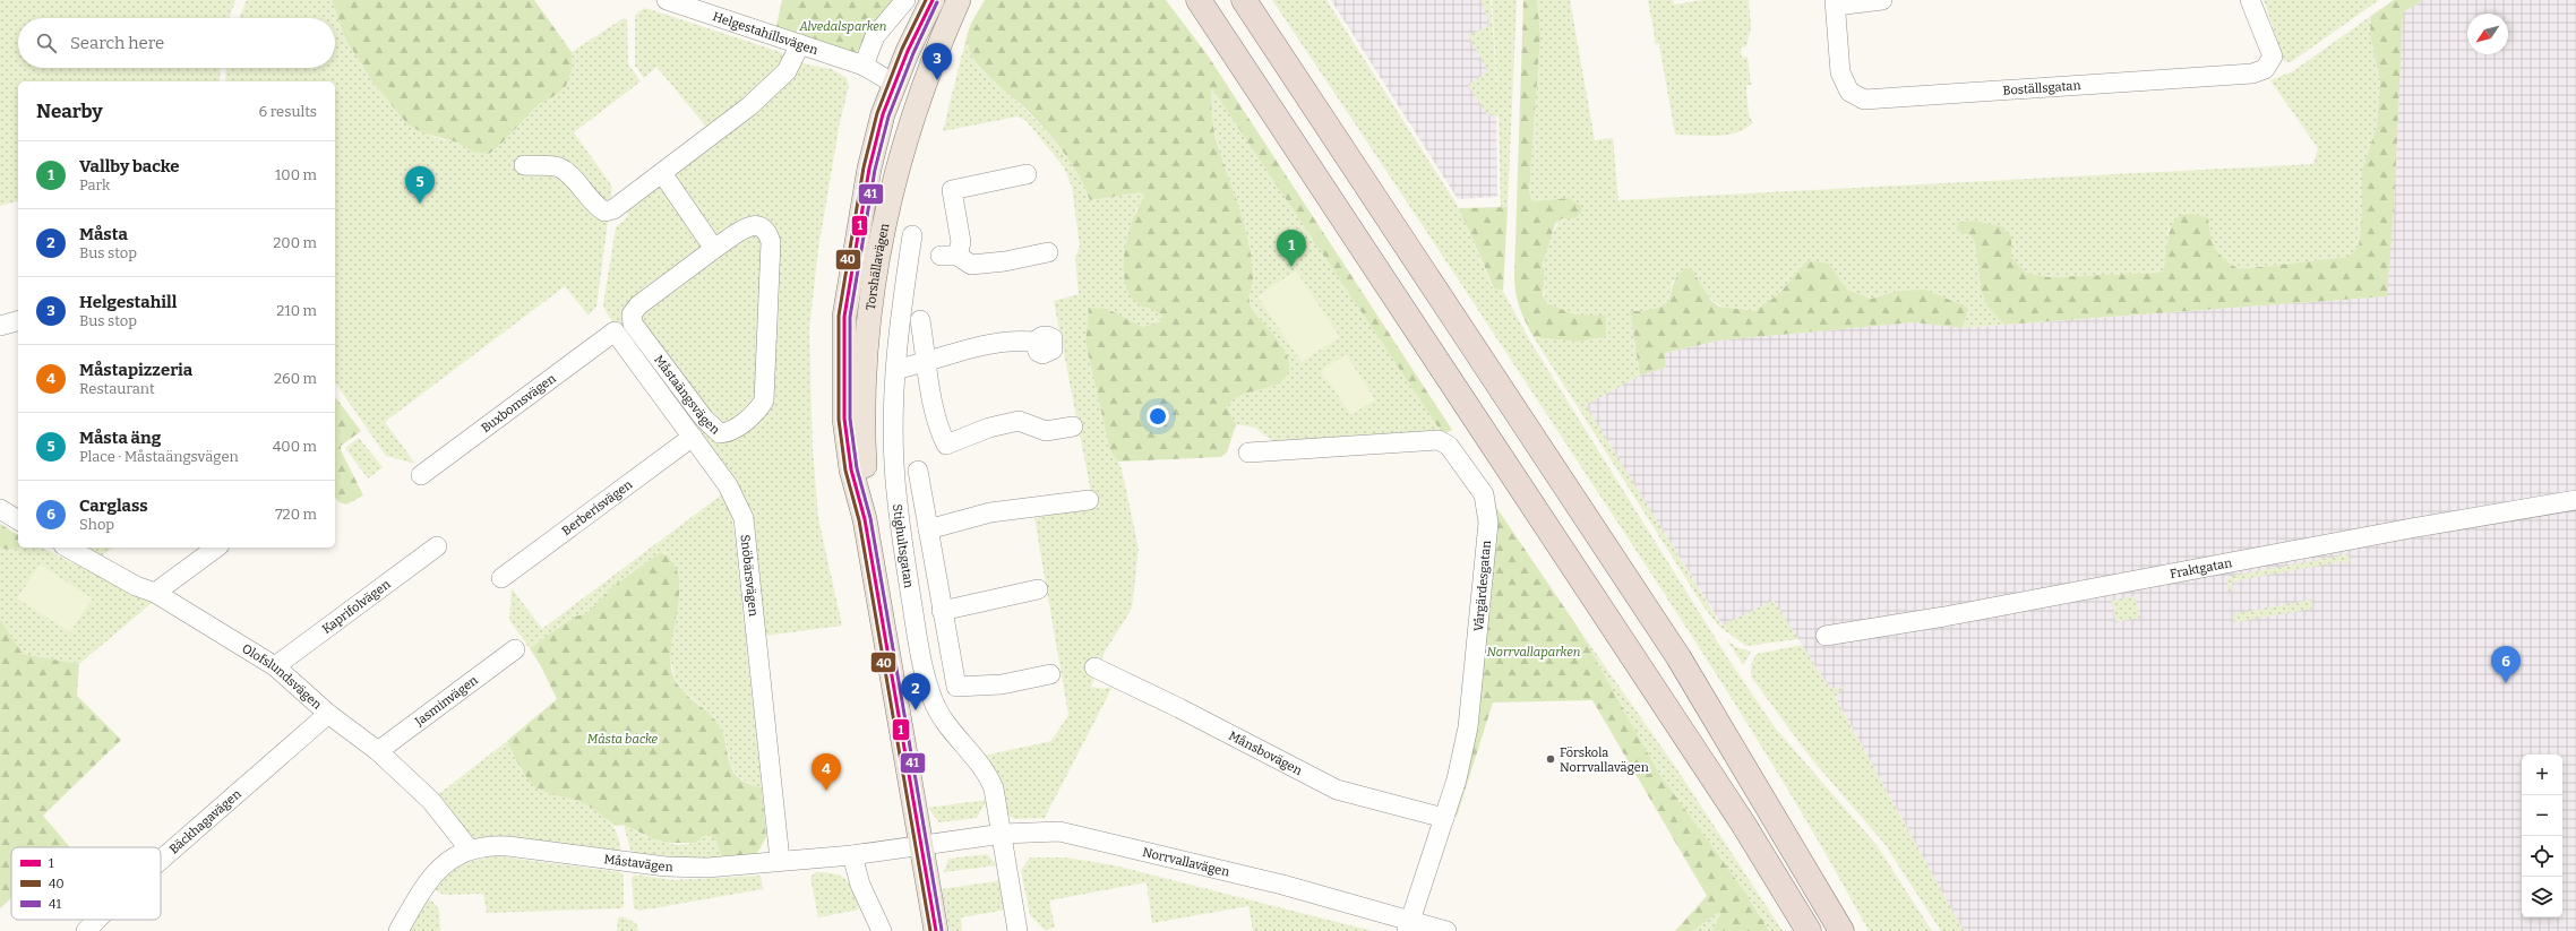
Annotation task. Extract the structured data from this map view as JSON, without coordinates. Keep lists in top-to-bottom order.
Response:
{
  "streets": {
    "main road": ["Torshällavägen"],
    "street": [
      "Helgestahillsvägen",
      "Boställsgatan",
      "Måstaängsvägen",
      "Buxbomsvägen",
      "Berberisvägen",
      "Stighultsgatan",
      "Fraktgatan",
      "Snöbärsvägen",
      "Vårgärdesgatan",
      "Kaprifolvägen",
      "Olofslundsvägen",
      "Jasminvägen",
      "Månsbovägen",
      "Bäckhagavägen",
      "Norrvallavägen",
      "Måstavägen"
    ]
  },
  "crossings": [
    ["Helgestahillsvägen", "Torshällavägen"],
    ["Torshällavägen", "Norrvallavägen"],
    ["Torshällavägen", "Måstavägen"],
    ["Buxbomsvägen", "Snöbärsvägen"],
    ["Berberisvägen", "Snöbärsvägen"],
    ["Stighultsgatan", "Norrvallavägen"],
    ["Snöbärsvägen", "Måstavägen"],
    ["Vårgärdesgatan", "Månsbovägen"],
    ["Vårgärdesgatan", "Norrvallavägen"],
    ["Kaprifolvägen", "Olofslundsvägen"],
    ["Olofslundsvägen", "Jasminvägen"],
    ["Olofslundsvägen", "Bäckhagavägen"],
    ["Olofslundsvägen", "Måstavägen"],
    ["Norrvallavägen", "Måstavägen"]
  ],
  "parks": ["Alvedalsparken", "Norrvallaparken", "Måsta backe"],
  "places": ["Förskola Norrvallavägen"],
  "lines": ["transit line 1", "transit line 40", "transit line 41"],
  "legend": ["1", "40", "41"],
  "north": "bottom left",
  "page": {
    "search": "Search here",
    "pins": [
      "3",
      "5",
      "1",
      "6",
      "2",
      "4"
    ],
    "heading": ["Nearby", "6 results"],
    "list": [
      {
        "mark": "1",
        "name": "Vallby backe",
        "note": "Park",
        "value": "100 m"
      },
      {
        "mark": "2",
        "name": "Måsta",
        "note": "Bus stop",
        "value": "200 m"
      },
      {
        "mark": "3",
        "name": "Helgestahill",
        "note": "Bus stop",
        "value": "210 m"
      },
      {
        "mark": "4",
        "name": "Måstapizzeria",
        "note": "Restaurant",
        "value": "260 m"
      },
      {
        "mark": "5",
        "name": "Måsta äng",
        "note": "Place · Måstaängsvägen",
        "value": "400 m"
      },
      {
        "mark": "6",
        "name": "Carglass",
        "note": "Shop",
        "value": "720 m"
      }
    ],
    "map_buttons": ["+", "−"]
  }
}
